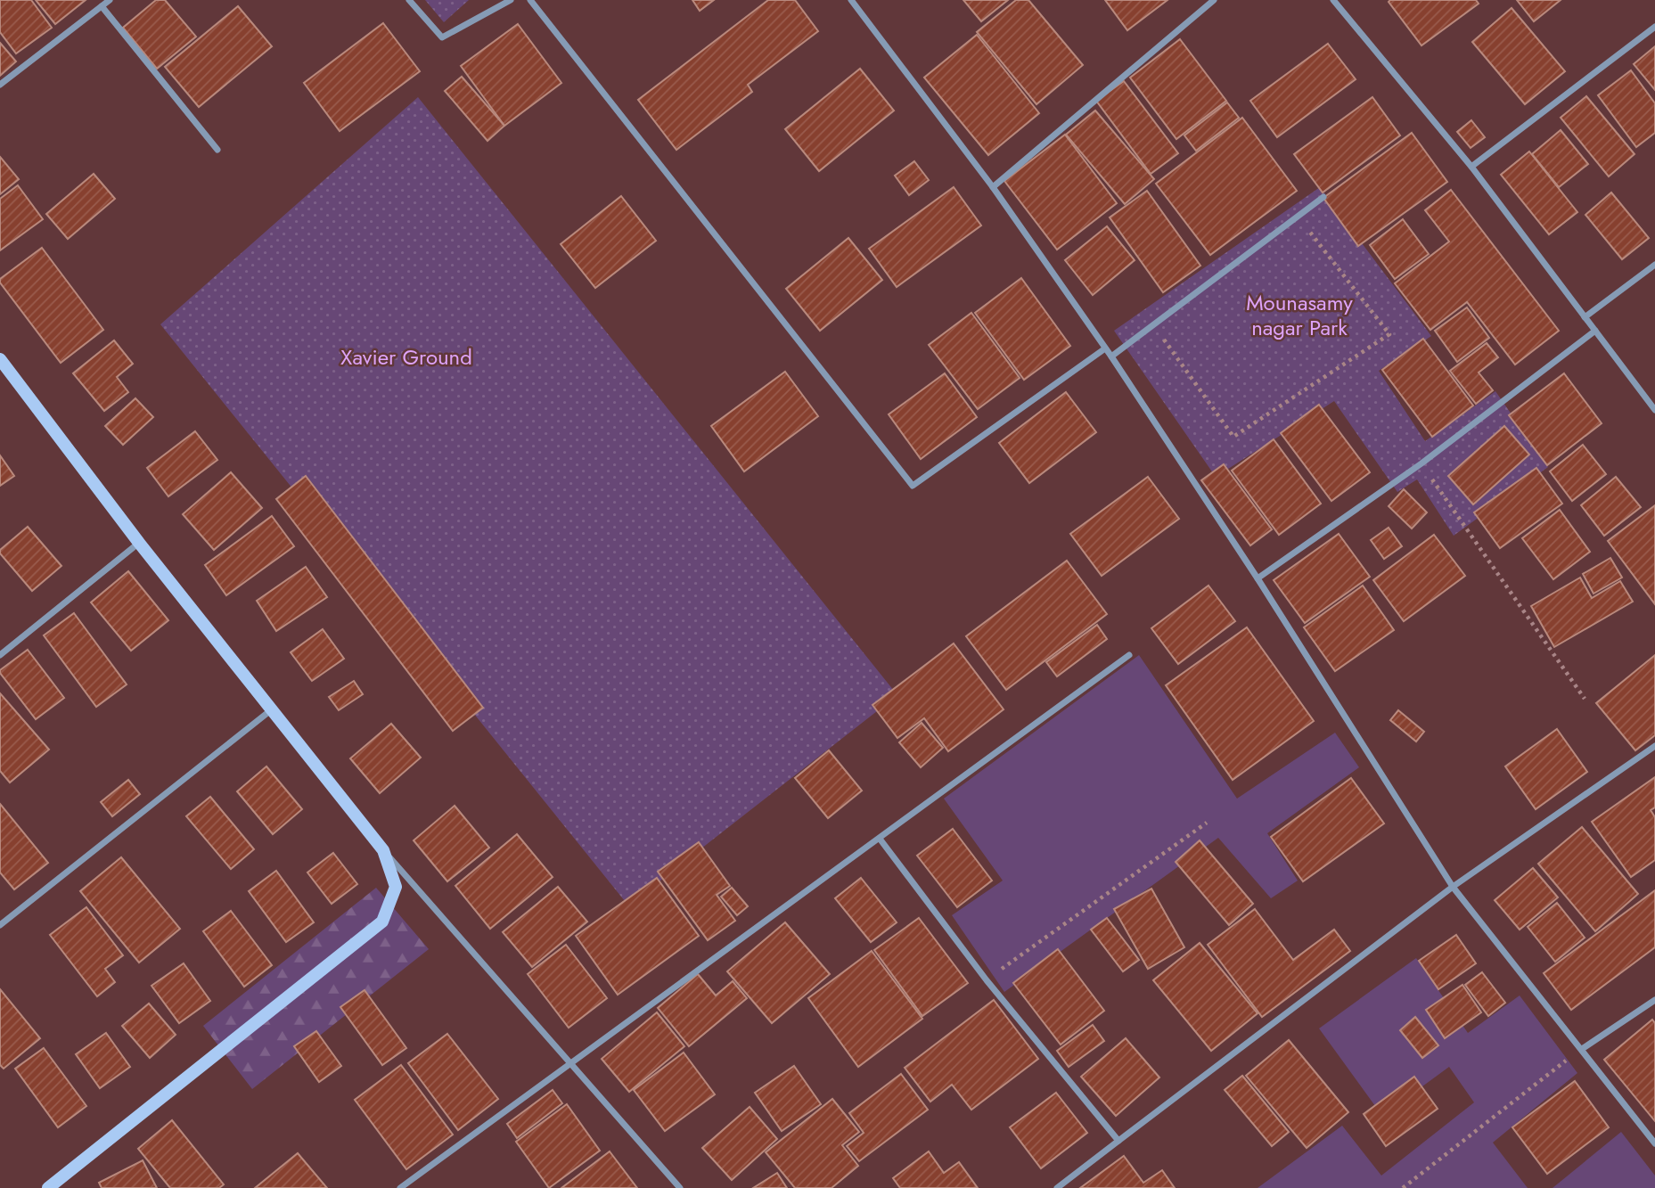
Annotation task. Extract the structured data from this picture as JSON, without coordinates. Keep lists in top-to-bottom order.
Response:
{
  "parks": ["Mounasamy nagar Park", "Xavier Ground"]
}
